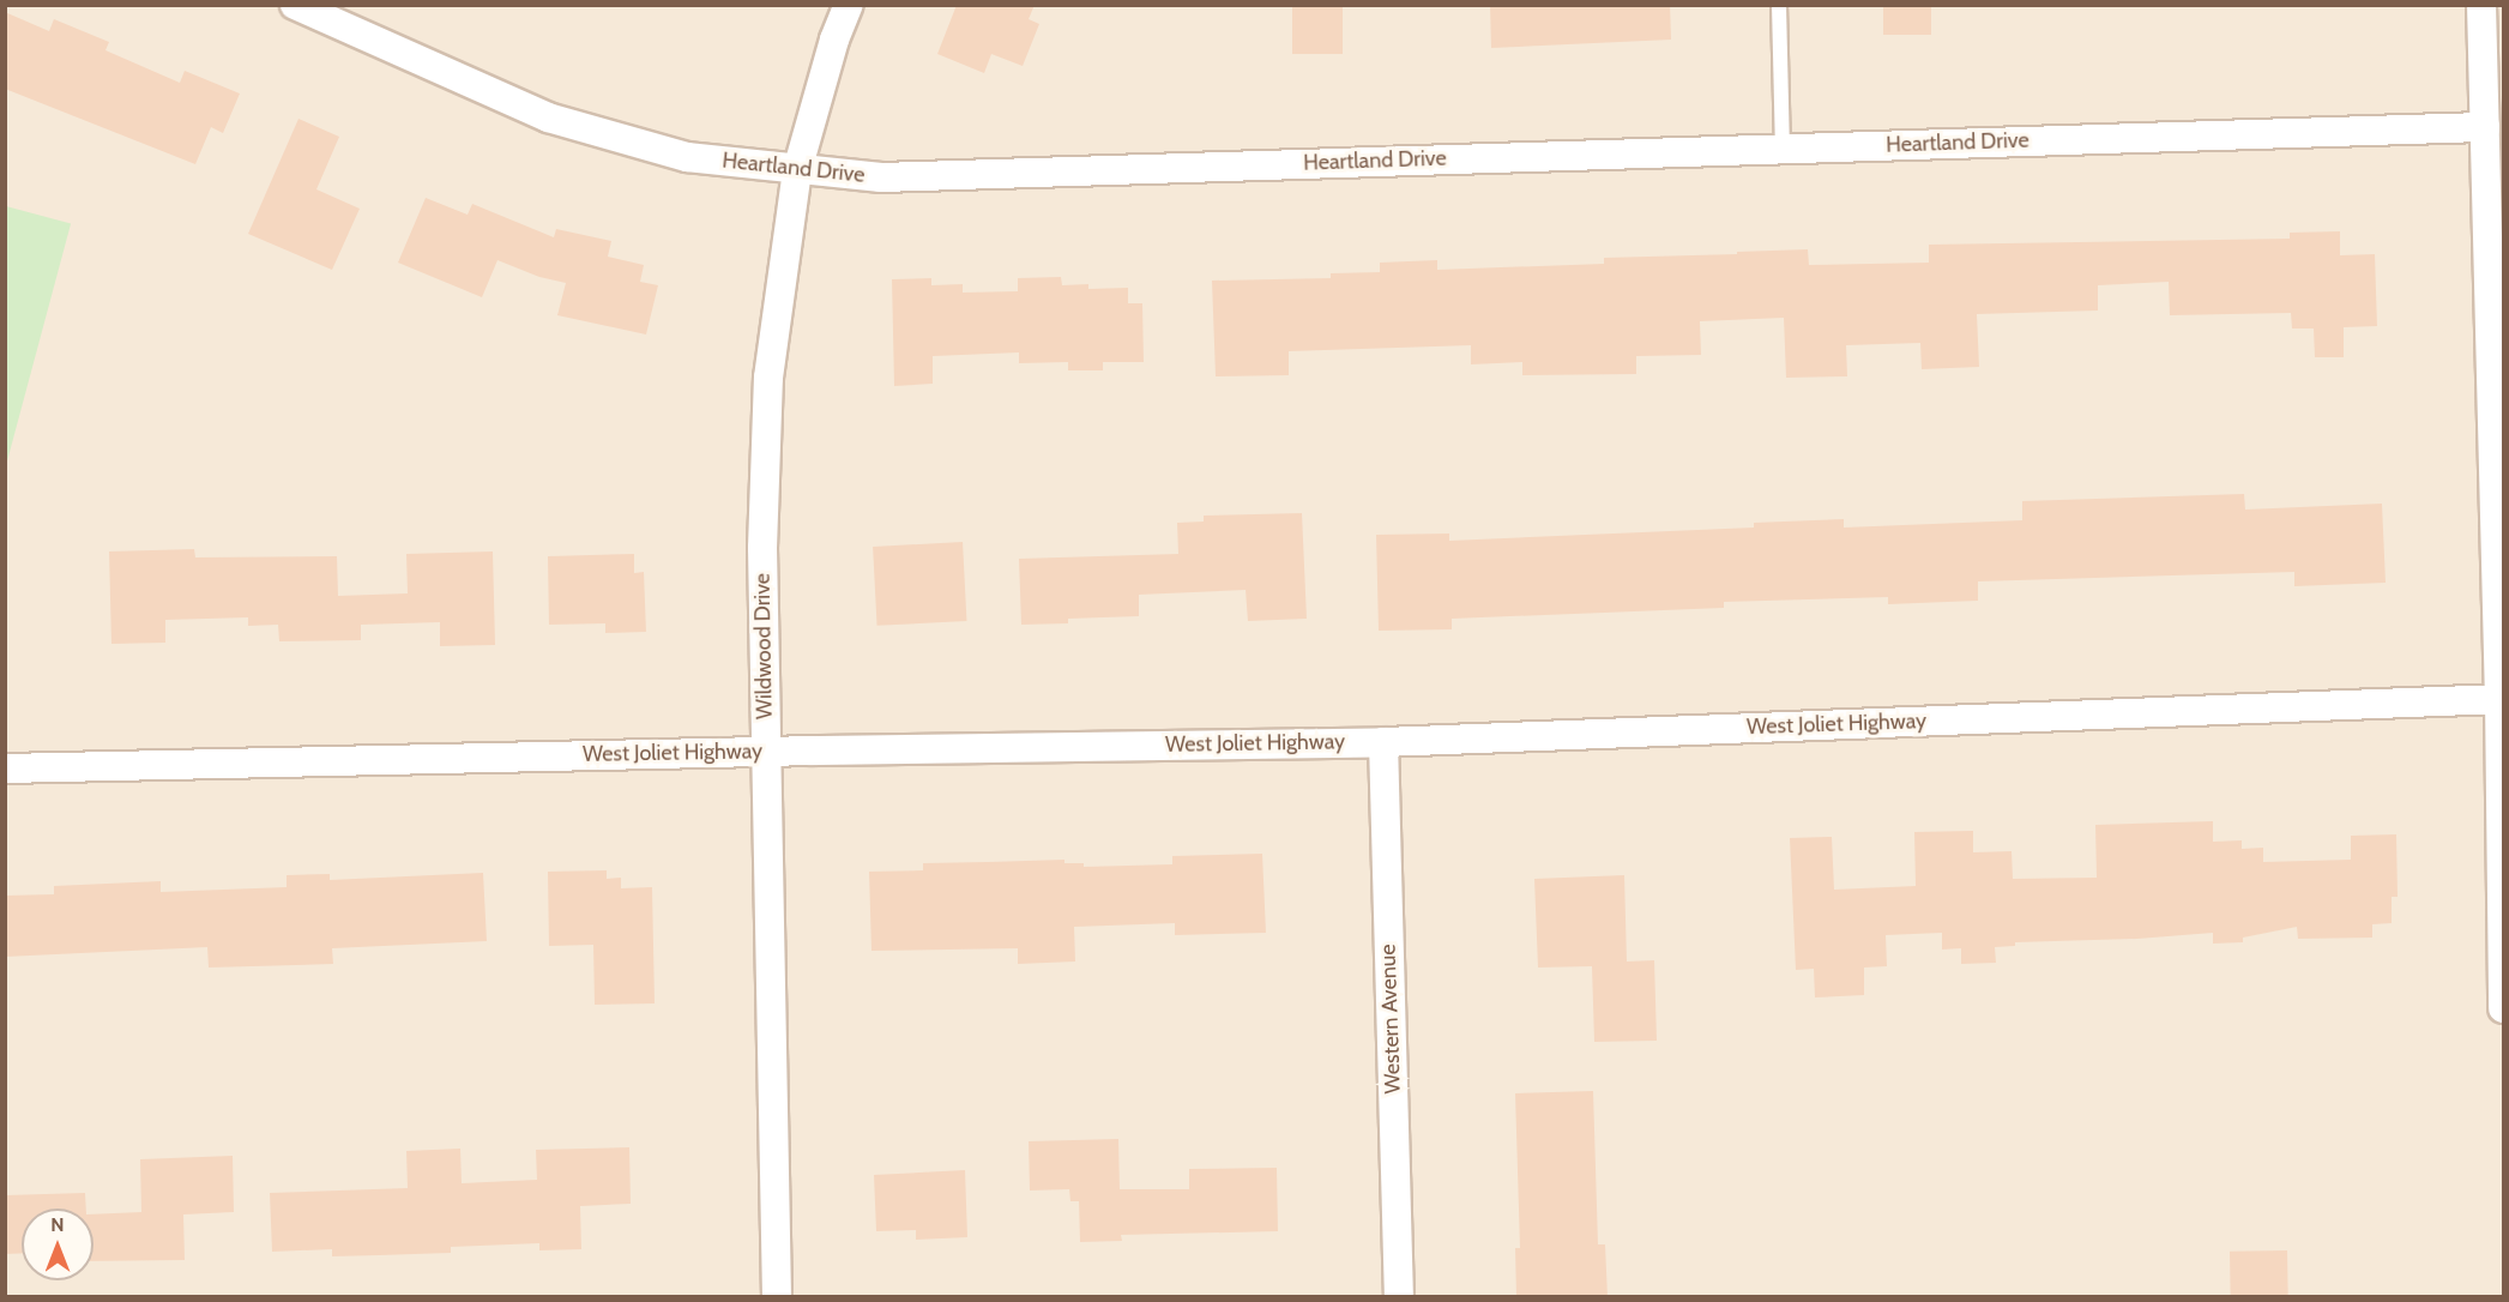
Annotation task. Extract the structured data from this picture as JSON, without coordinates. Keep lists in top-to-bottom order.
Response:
{
  "streets": {
    "street": [
      "Heartland Drive",
      "Wildwood Drive",
      "West Joliet Highway",
      "Western Avenue"
    ]
  },
  "crossings": [
    ["Heartland Drive", "Wildwood Drive"],
    ["Wildwood Drive", "West Joliet Highway"],
    ["West Joliet Highway", "Western Avenue"]
  ],
  "north": "top"
}
